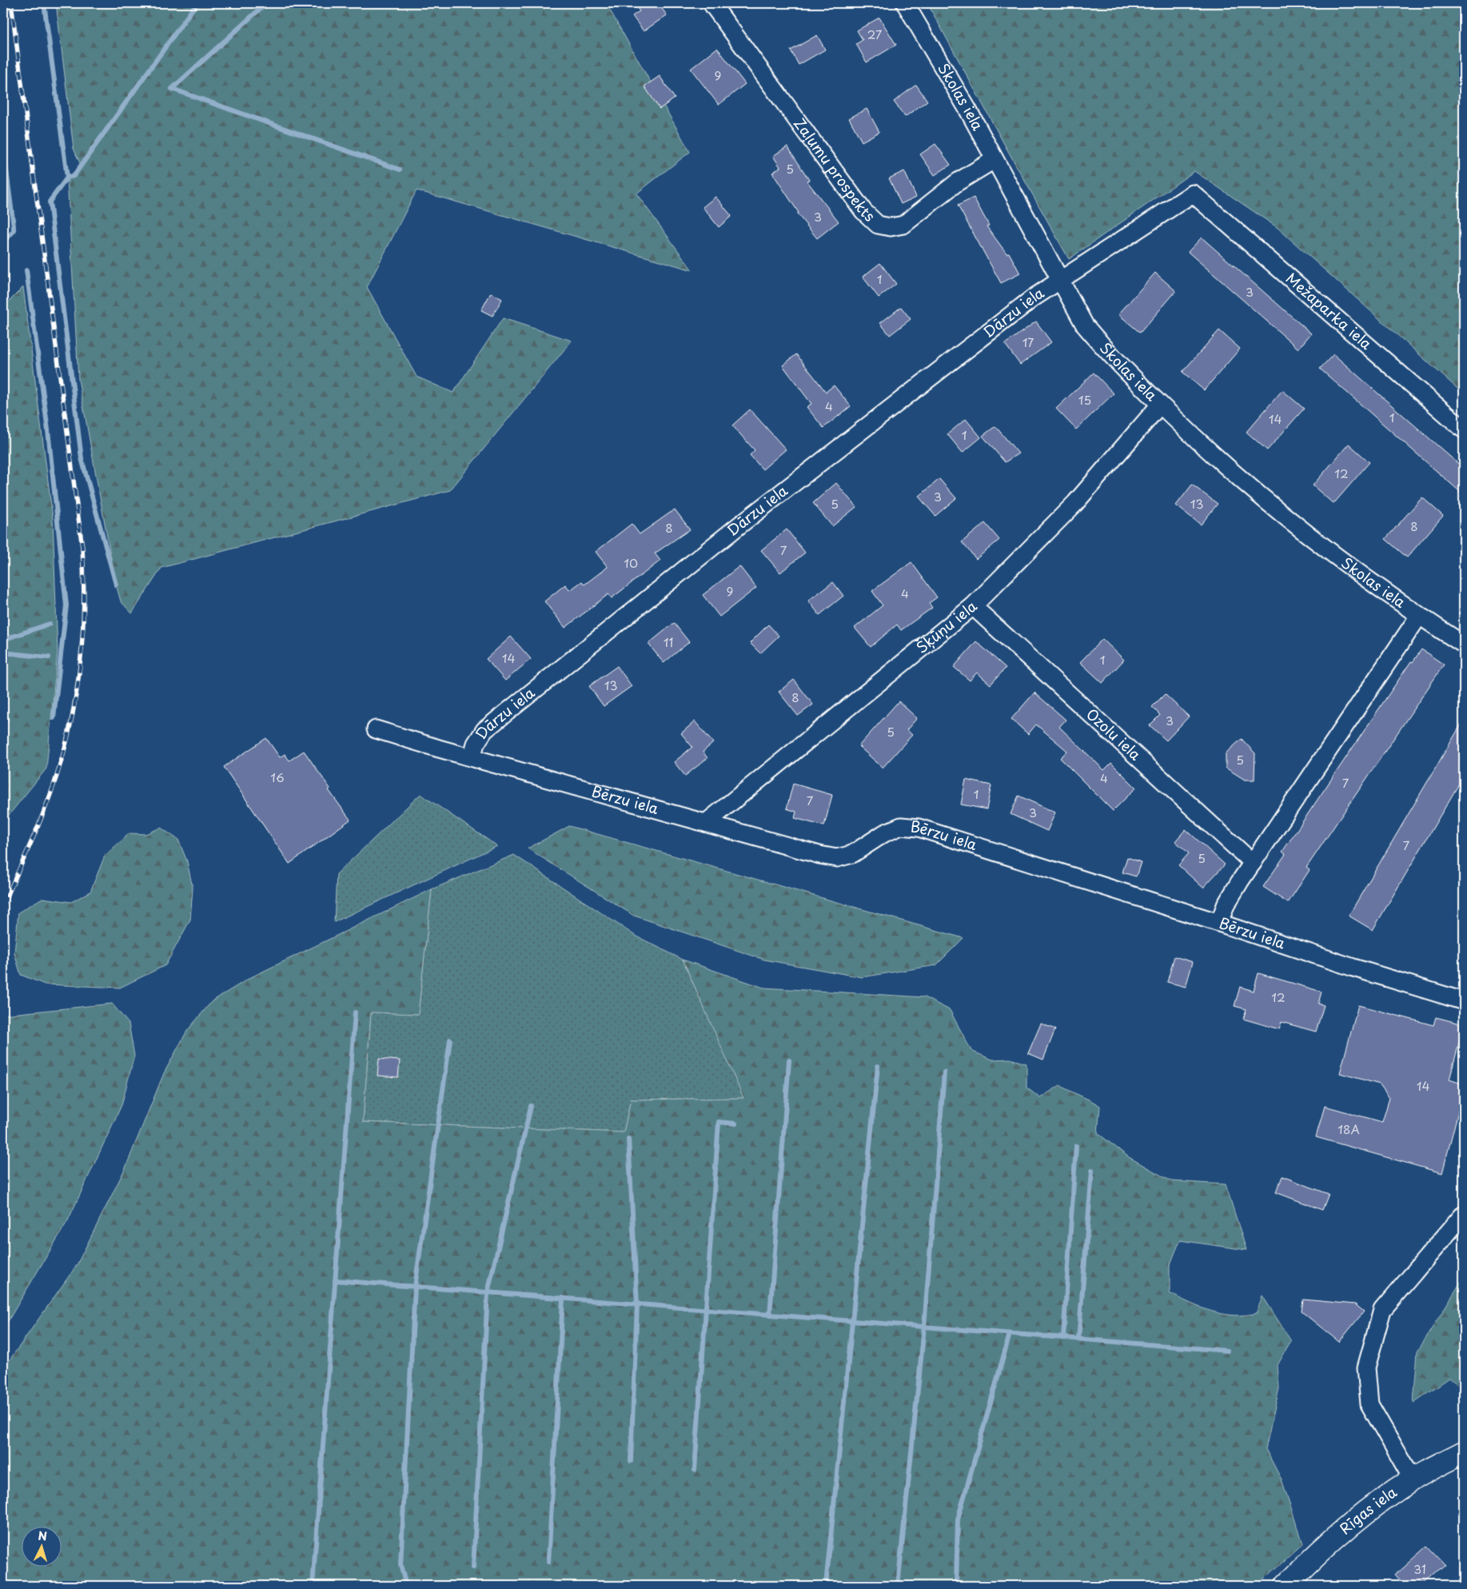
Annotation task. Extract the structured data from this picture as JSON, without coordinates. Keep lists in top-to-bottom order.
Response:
{
  "streets": {
    "main road": ["Rīgas iela"],
    "street": [
      "Skolas iela",
      "Zaļumu prospekts",
      "Mežaparka iela",
      "Dārzu iela",
      "Šķūņu iela",
      "Ozolu iela",
      "Bērzu iela"
    ]
  },
  "crossings": [
    ["Skolas iela", "Zaļumu prospekts"],
    ["Skolas iela", "Dārzu iela"],
    ["Skolas iela", "Šķūņu iela"],
    ["Mežaparka iela", "Dārzu iela"],
    ["Dārzu iela", "Bērzu iela"],
    ["Šķūņu iela", "Ozolu iela"],
    ["Šķūņu iela", "Bērzu iela"]
  ],
  "house_numbers": [
    "27",
    "9",
    "5",
    "3",
    "1",
    "3",
    "17",
    "15",
    "4",
    "1",
    "14",
    "1",
    "12",
    "3",
    "5",
    "13",
    "8",
    "8",
    "7",
    "10",
    "9",
    "4",
    "11",
    "14",
    "1",
    "13",
    "8",
    "3",
    "5",
    "5",
    "16",
    "4",
    "7",
    "1",
    "7",
    "3",
    "7",
    "5",
    "12",
    "14",
    "18A",
    "31"
  ],
  "north": "top"
}
